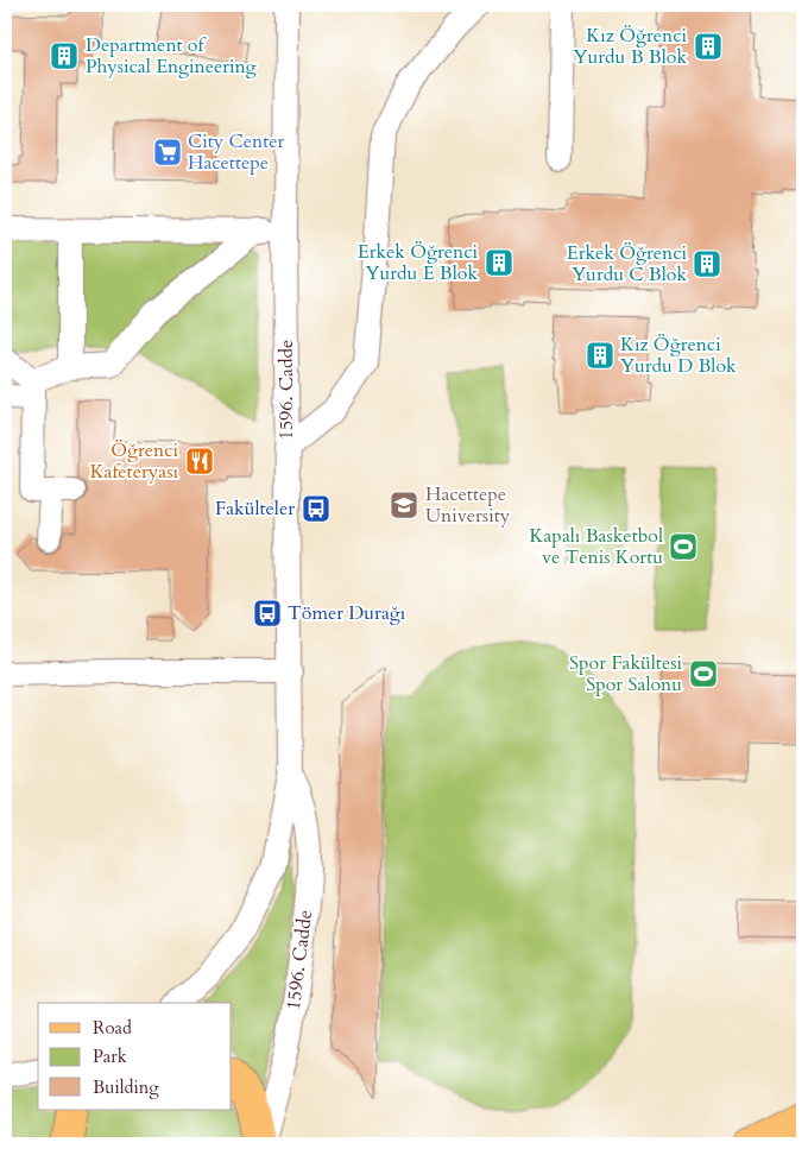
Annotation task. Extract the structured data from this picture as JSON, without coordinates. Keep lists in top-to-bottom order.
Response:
{
  "streets": {
    "main road": ["1596. Cadde"]
  },
  "places": {
    "building": [
      "Kız Öğrenci Yurdu B Blok",
      "Department of Physical Engineering",
      "Erkek Öğrenci Yurdu E Blok",
      "Erkek Öğrenci Yurdu C Blok",
      "Kız Öğrenci Yurdu D Blok"
    ],
    "supermarket": ["City Center Hacettepe"],
    "restaurant": ["Öğrenci Kafeteryası"],
    "school or university": ["Hacettepe University"],
    "bus stop": ["Fakülteler", "Tömer Durağı"],
    "sports": ["Kapalı Basketbol ve Tenis Kortu", "Spor Fakültesi Spor Salonu"]
  },
  "legend": ["Road", "Park", "Building"]
}
